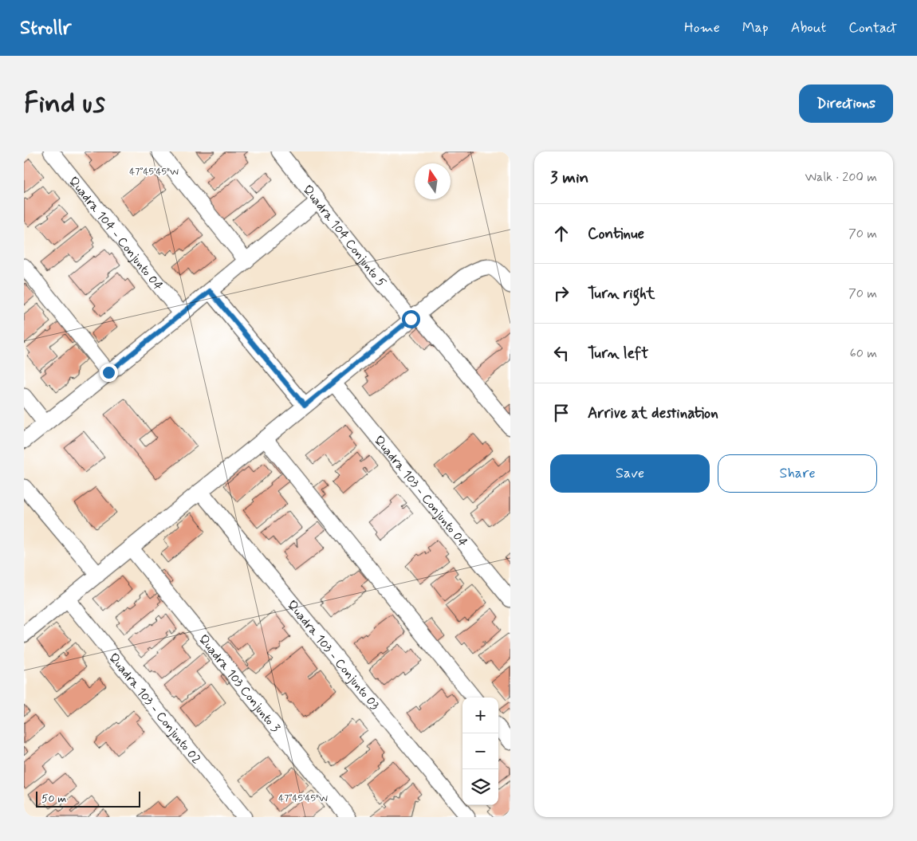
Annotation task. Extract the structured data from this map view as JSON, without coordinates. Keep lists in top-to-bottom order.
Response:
{
  "streets": {
    "street": [
      "Quadra 104 - Conjunto 04",
      "Quadra 104 Conjunto 5",
      "Quadra 103 - Conjunto 04",
      "Quadra 103 - Conjunto 03",
      "Quadra 103 Conjunto 3",
      "Quadra 103 - Conjunto 02"
    ]
  },
  "scale_bar": "50 m",
  "north": "top",
  "page": {
    "header": "Strollr",
    "nav": [
      "Home",
      "Map",
      "About",
      "Contact"
    ],
    "buttons": [
      "Directions",
      ["Save", "Share"]
    ],
    "title": "Find us",
    "heading": ["3 min", "Walk · 200 m"],
    "list": [
      ["Continue", "70 m"],
      ["Turn right", "70 m"],
      ["Turn left", "60 m"],
      "Arrive at destination"
    ],
    "map_buttons": ["+", "−"],
    "scale": "50 m"
  },
  "coordinates": ["47°45'45\"W"]
}
